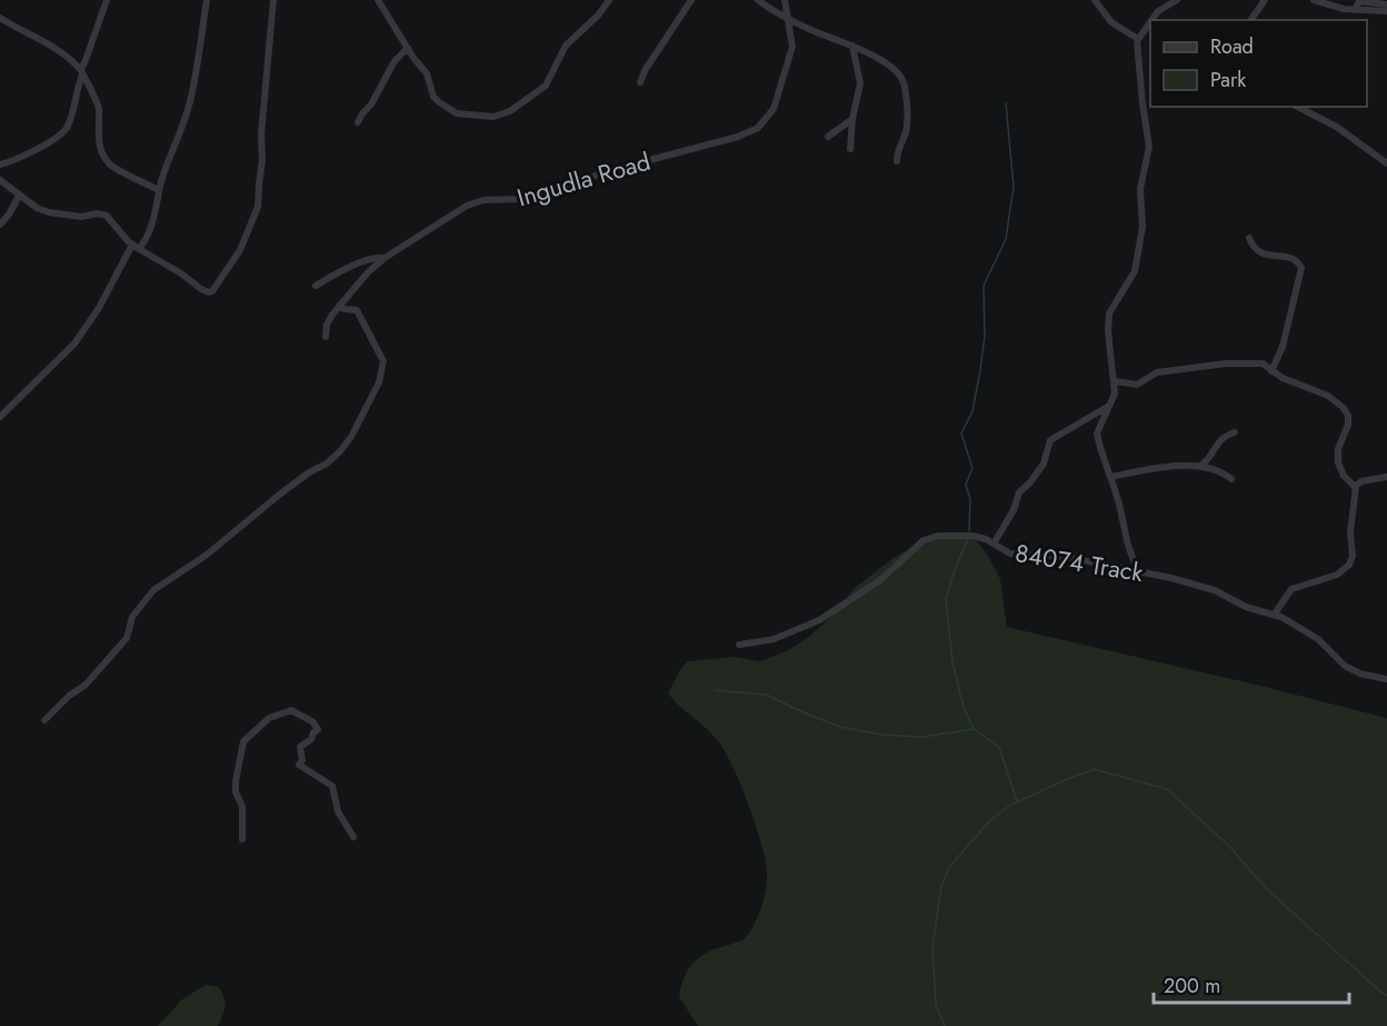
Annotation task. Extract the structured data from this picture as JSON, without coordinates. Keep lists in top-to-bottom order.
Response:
{
  "streets": {
    "street": ["Ingudla Road", "84074 Track"]
  },
  "legend": ["Road", "Park"],
  "scale_bar": "200 m"
}
